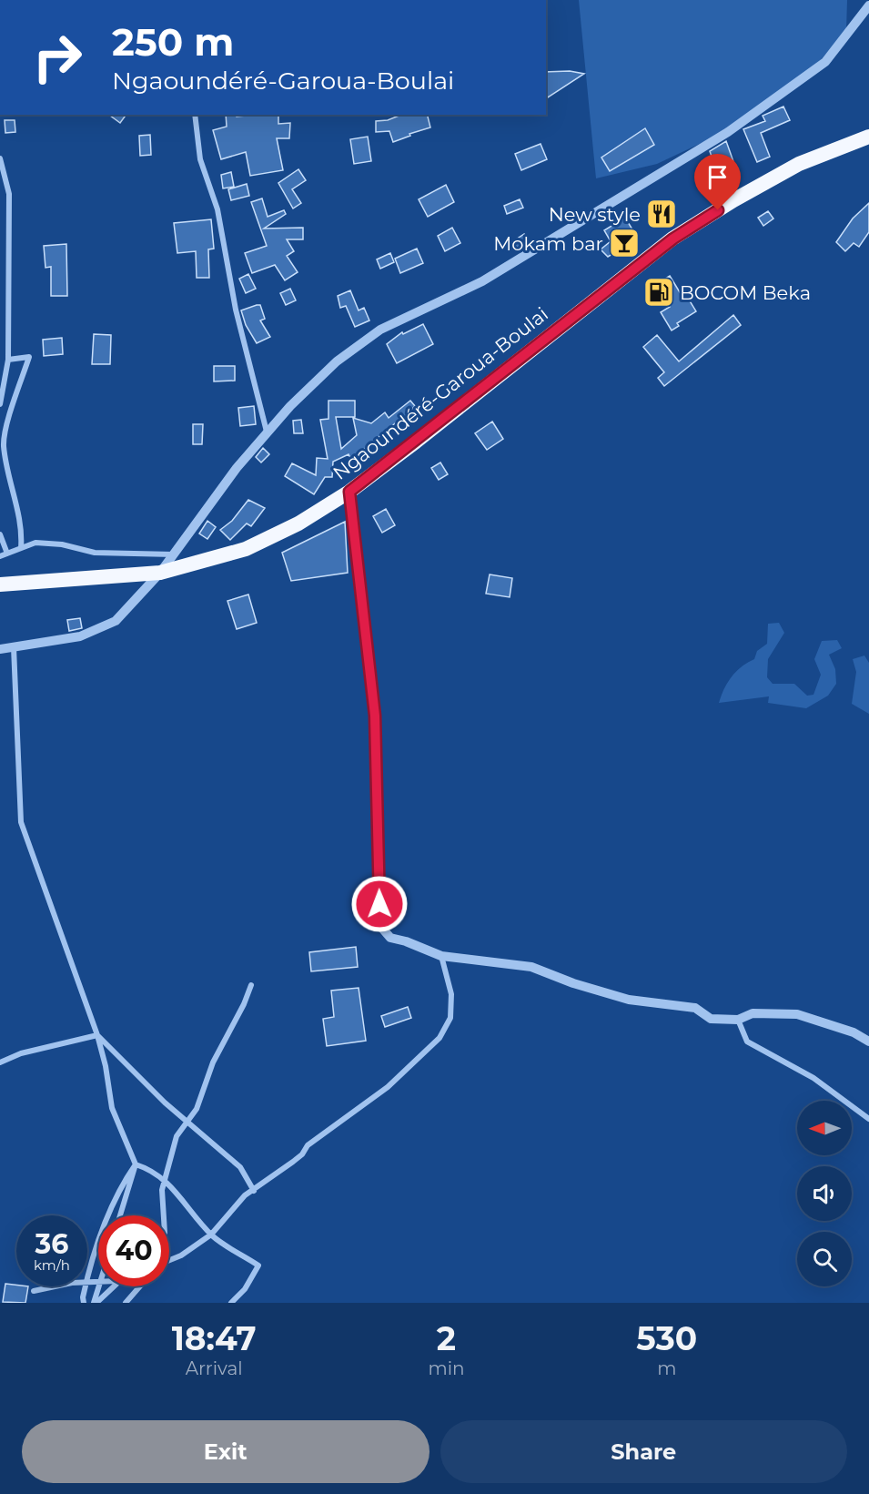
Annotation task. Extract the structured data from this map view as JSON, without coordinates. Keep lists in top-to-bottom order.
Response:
{
  "streets": {
    "highway": ["Ngaoundéré-Garoua-Boulai"]
  },
  "places": {
    "restaurant": ["New style"],
    "bar": ["Mokam bar"],
    "fuel station": ["BOCOM Beka"]
  },
  "north": "left",
  "page": {
    "turn": ["250 m", "Ngaoundéré-Garoua-Boulai"],
    "speed": "36 km/h",
    "limit": "40",
    "eta": [
      "18:47",
      "Arrival",
      "2",
      "min",
      "530",
      "m"
    ],
    "buttons": ["Exit", "Share"]
  }
}
